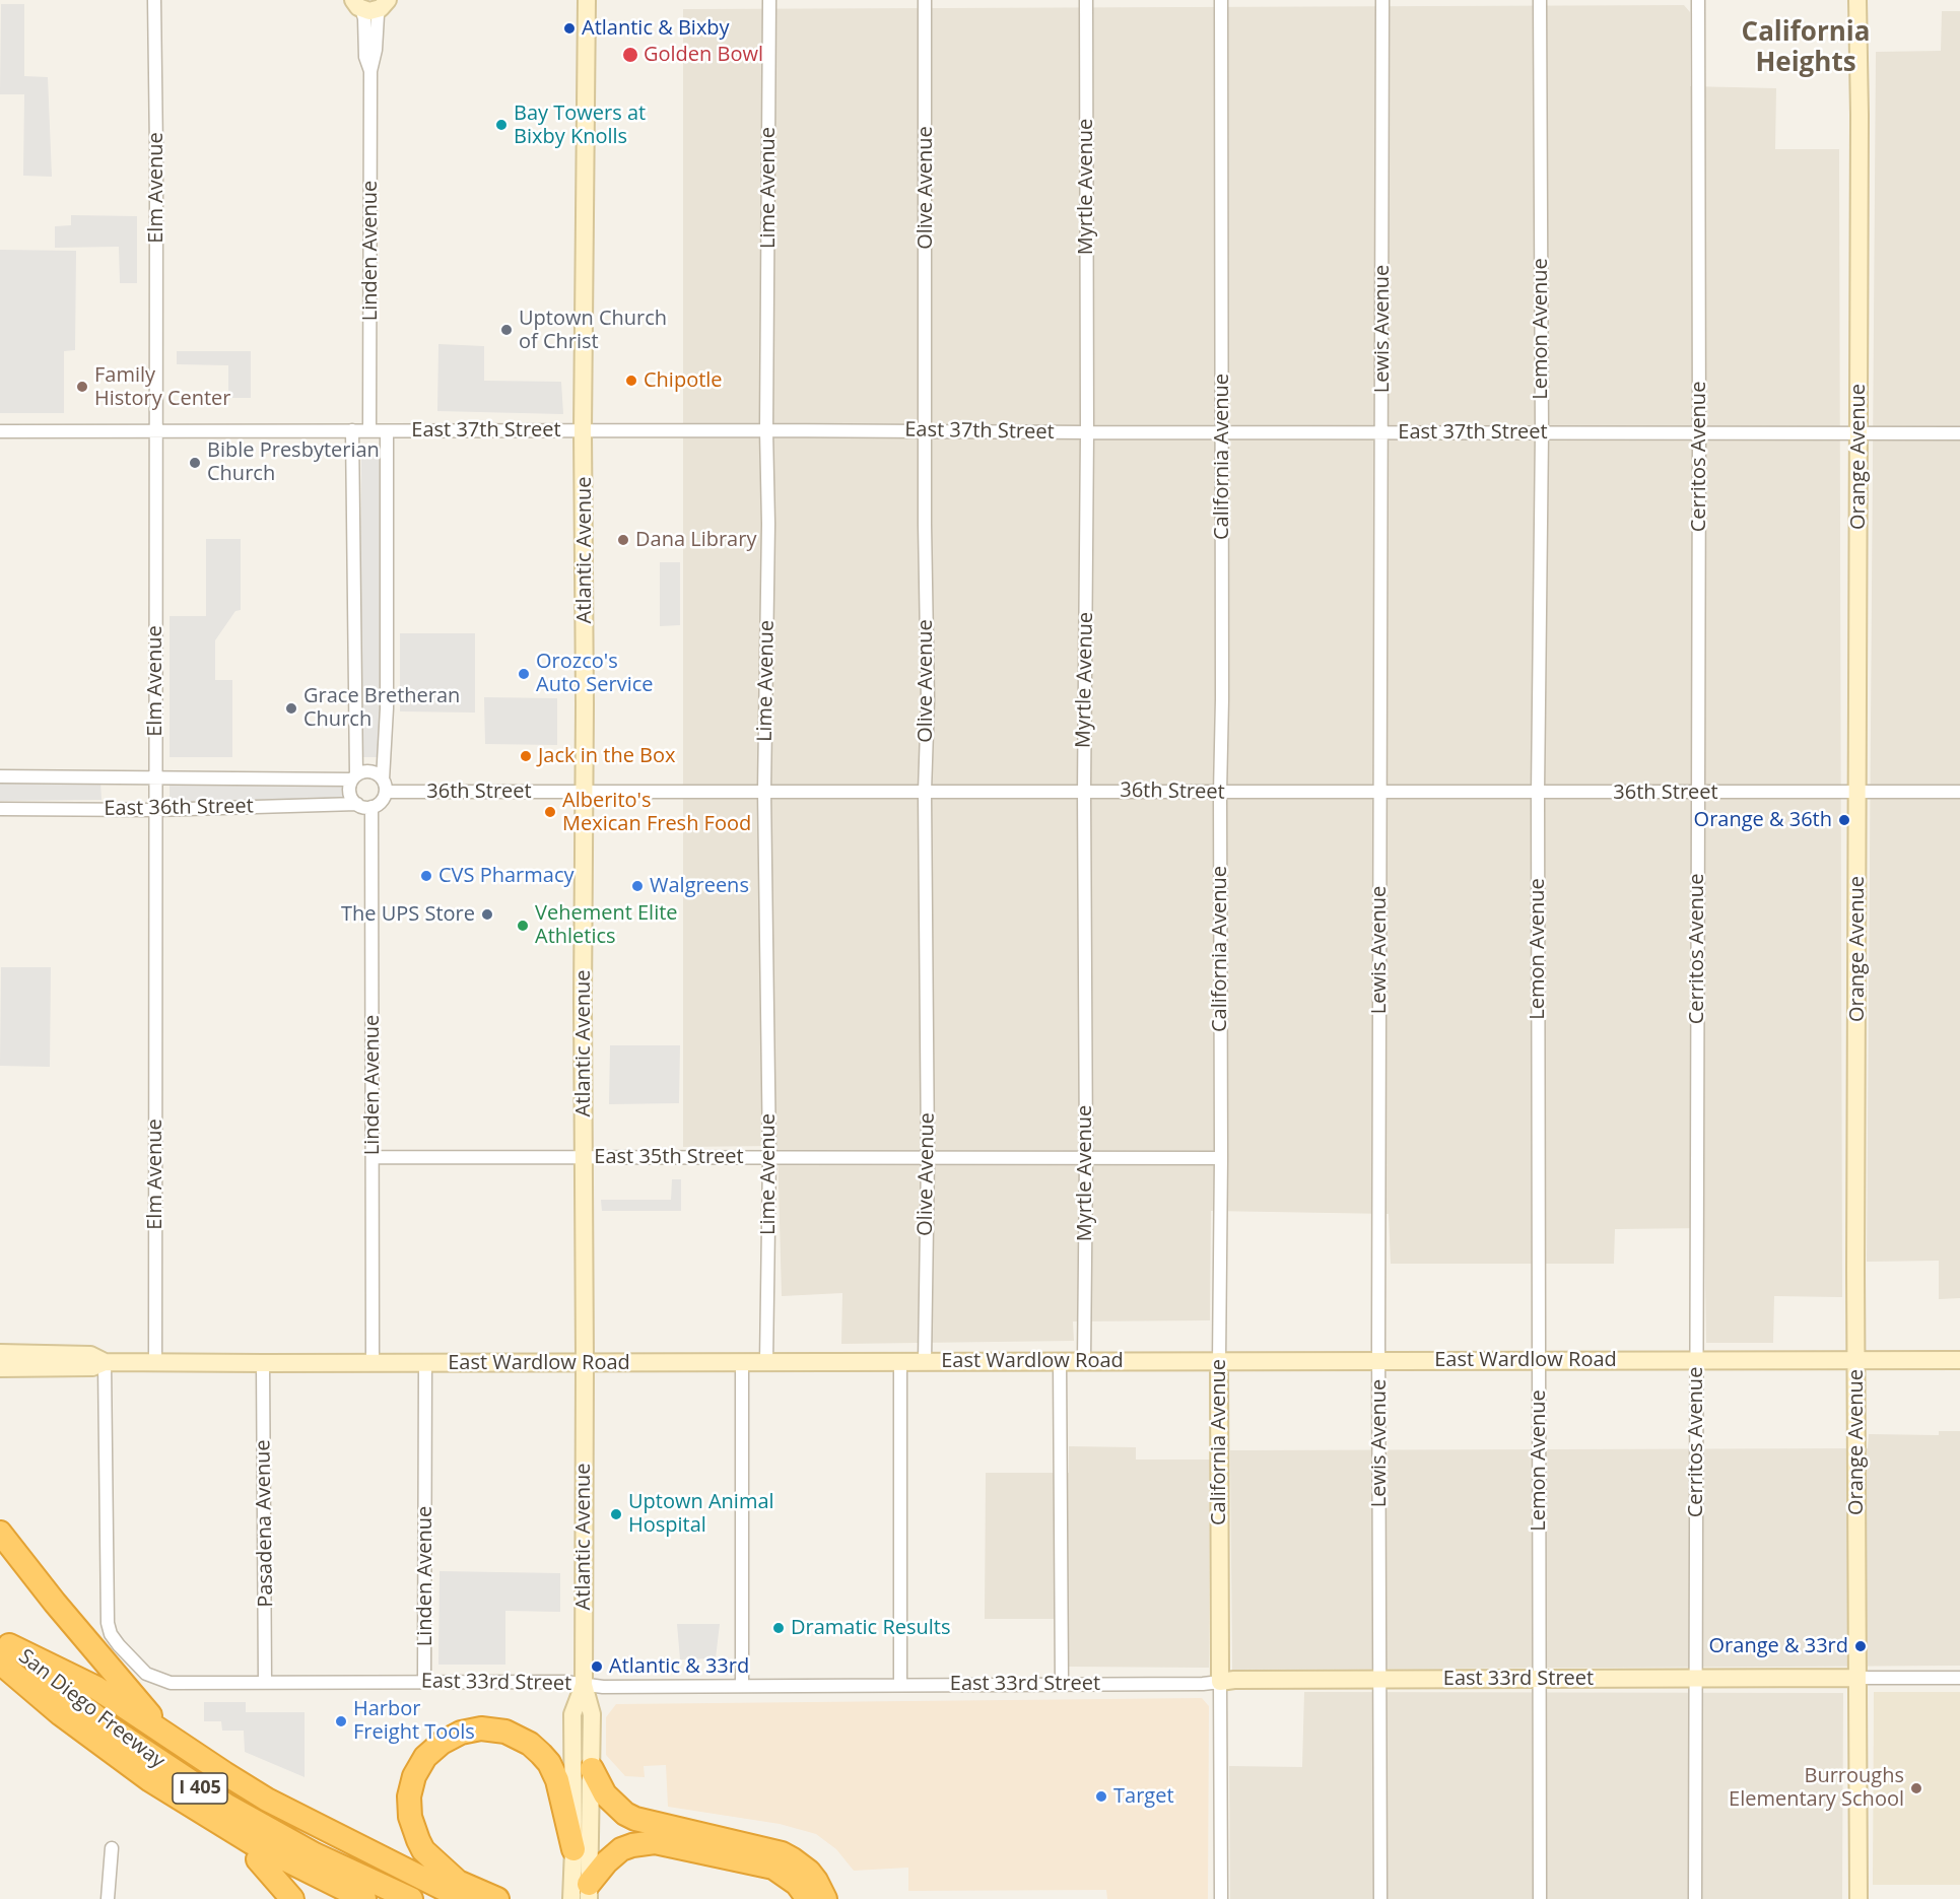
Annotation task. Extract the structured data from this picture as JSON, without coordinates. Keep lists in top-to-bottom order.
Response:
{
  "streets": {
    "highway": ["San Diego Freeway", "I 405"],
    "main road": [
      "California Avenue",
      "Orange Avenue",
      "Atlantic Avenue",
      "East Wardlow Road",
      "East 33rd Street"
    ],
    "street": [
      "Myrtle Avenue",
      "Elm Avenue",
      "Lime Avenue",
      "Olive Avenue",
      "Linden Avenue",
      "Lewis Avenue",
      "Lemon Avenue",
      "East 37th Street",
      "Cerritos Avenue",
      "36th Street",
      "East 36th Street",
      "East 35th Street",
      "Pasadena Avenue"
    ]
  },
  "crossings": [
    ["Myrtle Avenue", "East 37th Street"],
    ["Myrtle Avenue", "36th Street"],
    ["Myrtle Avenue", "East 35th Street"],
    ["Myrtle Avenue", "East Wardlow Road"],
    ["Elm Avenue", "East 37th Street"],
    ["Elm Avenue", "East 36th Street"],
    ["Elm Avenue", "East Wardlow Road"],
    ["Lime Avenue", "East 37th Street"],
    ["Lime Avenue", "36th Street"],
    ["Lime Avenue", "East 35th Street"],
    ["Lime Avenue", "East Wardlow Road"],
    ["Olive Avenue", "East 37th Street"],
    ["Olive Avenue", "36th Street"],
    ["Olive Avenue", "East 35th Street"],
    ["Olive Avenue", "East Wardlow Road"],
    ["Linden Avenue", "East 37th Street"],
    ["Linden Avenue", "36th Street"],
    ["Linden Avenue", "East 36th Street"],
    ["Linden Avenue", "East 35th Street"],
    ["Linden Avenue", "East Wardlow Road"],
    ["Linden Avenue", "East 33rd Street"],
    ["Lewis Avenue", "East 37th Street"],
    ["Lewis Avenue", "36th Street"],
    ["Lewis Avenue", "East Wardlow Road"],
    ["Lewis Avenue", "East 33rd Street"],
    ["Lemon Avenue", "East 37th Street"],
    ["Lemon Avenue", "36th Street"],
    ["Lemon Avenue", "East Wardlow Road"],
    ["Lemon Avenue", "East 33rd Street"],
    ["East 37th Street", "California Avenue"],
    ["East 37th Street", "Cerritos Avenue"],
    ["East 37th Street", "Orange Avenue"],
    ["East 37th Street", "Atlantic Avenue"],
    ["California Avenue", "36th Street"],
    ["California Avenue", "East 35th Street"],
    ["California Avenue", "East Wardlow Road"],
    ["California Avenue", "East 33rd Street"],
    ["Cerritos Avenue", "36th Street"],
    ["Cerritos Avenue", "East Wardlow Road"],
    ["Cerritos Avenue", "East 33rd Street"],
    ["Orange Avenue", "36th Street"],
    ["Orange Avenue", "East Wardlow Road"],
    ["Orange Avenue", "East 33rd Street"],
    ["Atlantic Avenue", "36th Street"],
    ["Atlantic Avenue", "East 35th Street"],
    ["Atlantic Avenue", "East Wardlow Road"],
    ["Atlantic Avenue", "East 33rd Street"],
    ["36th Street", "East 36th Street"],
    ["East Wardlow Road", "Pasadena Avenue"],
    ["East Wardlow Road", "East 33rd Street"],
    ["Pasadena Avenue", "East 33rd Street"]
  ],
  "districts": ["California Heights"],
  "places": [
    "Atlantic & Bixby",
    "Golden Bowl",
    "Bay Towers at Bixby Knolls",
    "Uptown Church of Christ",
    "Chipotle",
    "Family History Center",
    "Bible Presbyterian Church",
    "Dana Library",
    "Orozco's Auto Service",
    "Grace Bretheran Church",
    "Jack in the Box",
    "Alberito's Mexican Fresh Food",
    "Orange & 36th",
    "CVS Pharmacy",
    "Walgreens",
    "The UPS Store",
    "Vehement Elite Athletics",
    "Uptown Animal Hospital",
    "Dramatic Results",
    "Orange & 33rd",
    "Atlantic & 33rd",
    "Harbor Freight Tools",
    "Burroughs Elementary School",
    "Target"
  ]
}
